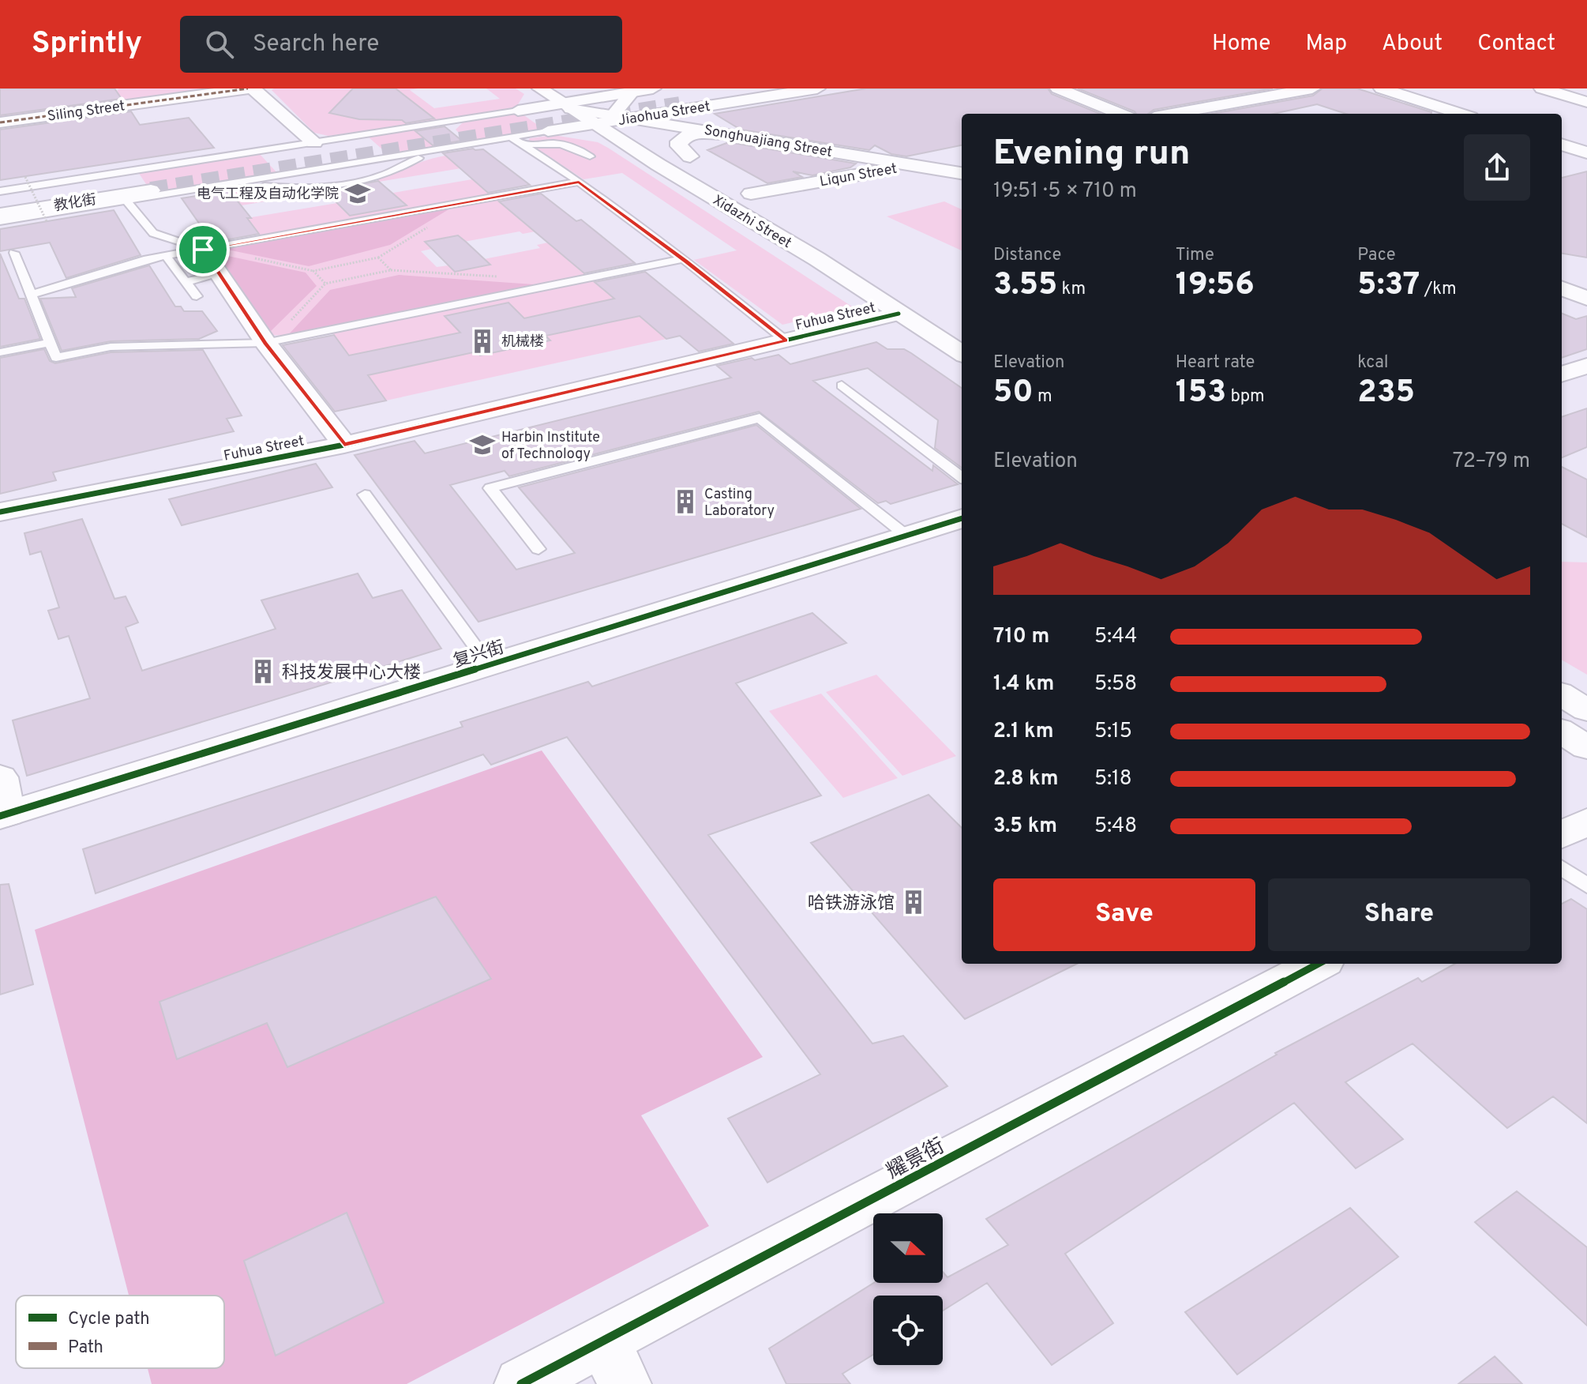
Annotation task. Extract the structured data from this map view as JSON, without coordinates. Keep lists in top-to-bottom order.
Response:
{
  "streets": {
    "main road": [
      "Siling Street",
      "Jiaohua Street",
      "Songhuajiang Street",
      "Liqun Street",
      "教化街",
      "Xidazhi Street",
      "Fuhua Street",
      "复兴街",
      "耀景街"
    ]
  },
  "crossings": [
    ["Jiaohua Street", "Songhuajiang Street"],
    ["Jiaohua Street", "Xidazhi Street"],
    ["Songhuajiang Street", "Liqun Street"],
    ["Songhuajiang Street", "Xidazhi Street"],
    ["Liqun Street", "Xidazhi Street"],
    ["Xidazhi Street", "Fuhua Street"]
  ],
  "places": {
    "school or university": ["电气工程及自动化学院", "Harbin Institute of Technology"],
    "building": [
      "机械楼",
      "Casting Laboratory",
      "科技发展中心大楼",
      "哈铁游泳馆"
    ]
  },
  "legend": ["Cycle path", "Path"],
  "north": "right",
  "page": {
    "header": "Sprintly",
    "search": "Search here",
    "nav": [
      "Home",
      "Map",
      "About",
      "Contact"
    ],
    "heading": ["Evening run", "19:51 · 5 × 710 m"],
    "stats": [
      ["Distance", "3.55 km"],
      ["Time", "19:56"],
      ["Pace", "5:37 /km"],
      ["Elevation", "50 m"],
      ["Heart rate", "153 bpm"],
      ["kcal", "235"]
    ],
    "chart": ["Elevation", "72–79 m"],
    "list": [
      {
        "name": "710 m",
        "note": "5:44"
      },
      {
        "name": "1.4 km",
        "note": "5:58"
      },
      {
        "name": "2.1 km",
        "note": "5:15"
      },
      {
        "name": "2.8 km",
        "note": "5:18"
      },
      {
        "name": "3.5 km",
        "note": "5:48"
      }
    ],
    "buttons": ["Save", "Share"]
  }
}
